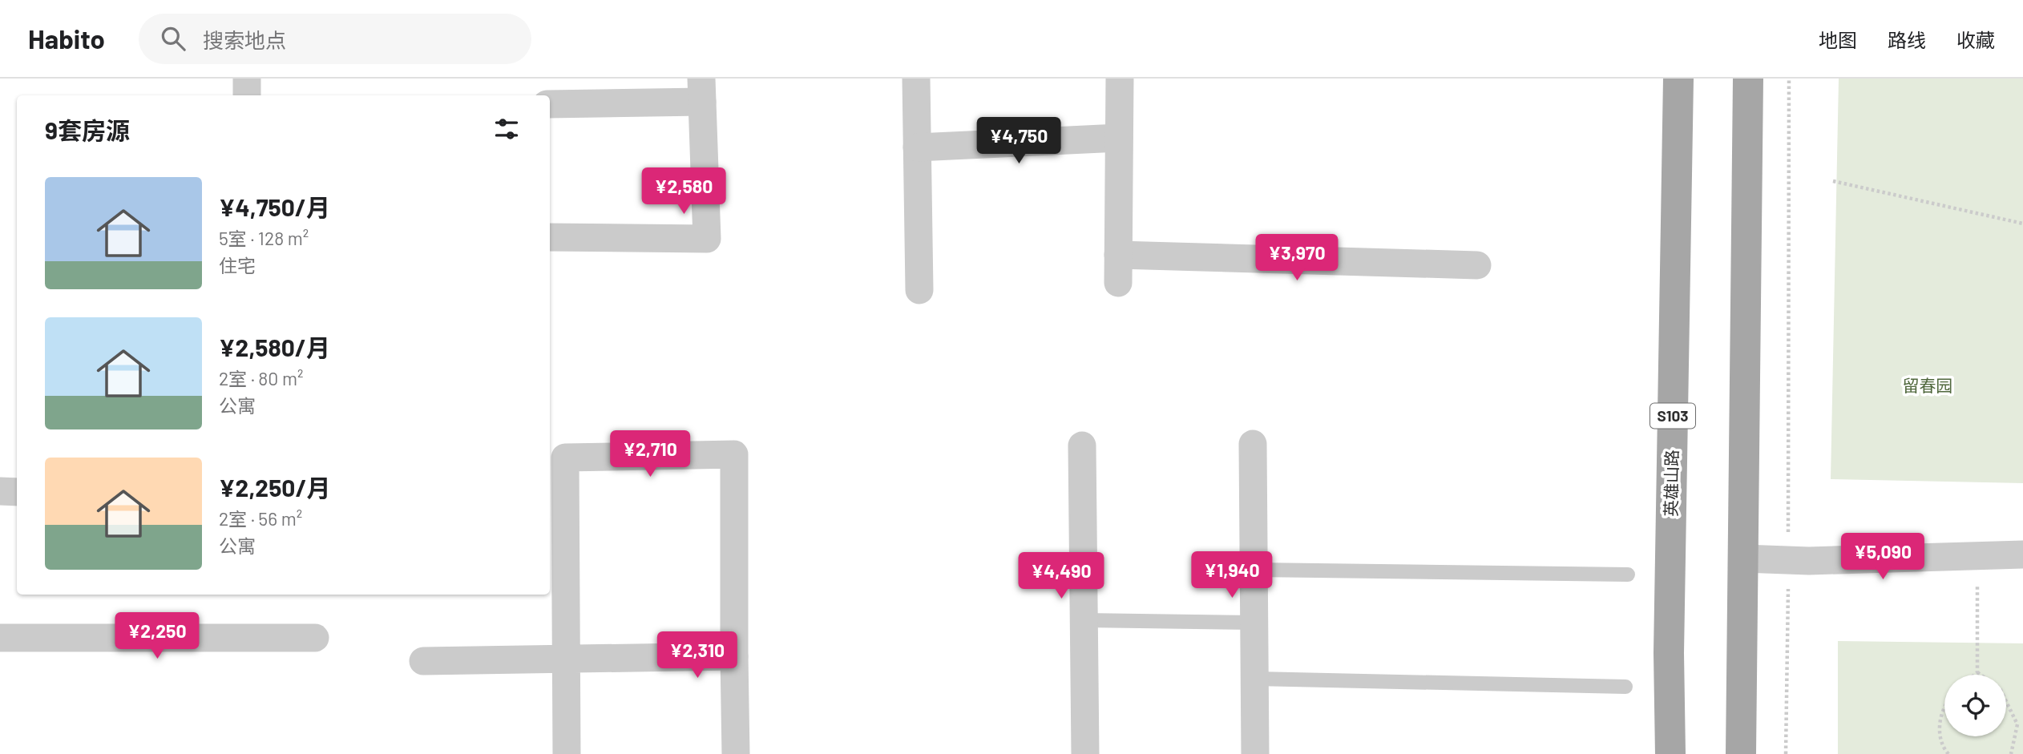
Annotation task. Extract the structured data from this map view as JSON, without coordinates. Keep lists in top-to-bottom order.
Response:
{
  "streets": {
    "main road": ["S103", "英雄山路"]
  },
  "parks": ["留春园"],
  "page": {
    "header": "Habito",
    "search": "搜索地点",
    "nav": ["地图", "路线", "收藏"],
    "heading": "9套房源",
    "price": [
      "¥4,750",
      "¥2,580",
      "¥3,970",
      "¥2,710",
      "¥5,090",
      "¥1,940",
      "¥4,490",
      "¥2,250",
      "¥2,310"
    ],
    "list": [
      {
        "name": "¥4,750/月",
        "note": "5室 · 128 m² · 住宅"
      },
      {
        "name": "¥2,580/月",
        "note": "2室 · 80 m² · 公寓"
      },
      {
        "name": "¥2,250/月",
        "note": "2室 · 56 m² · 公寓"
      }
    ]
  }
}
